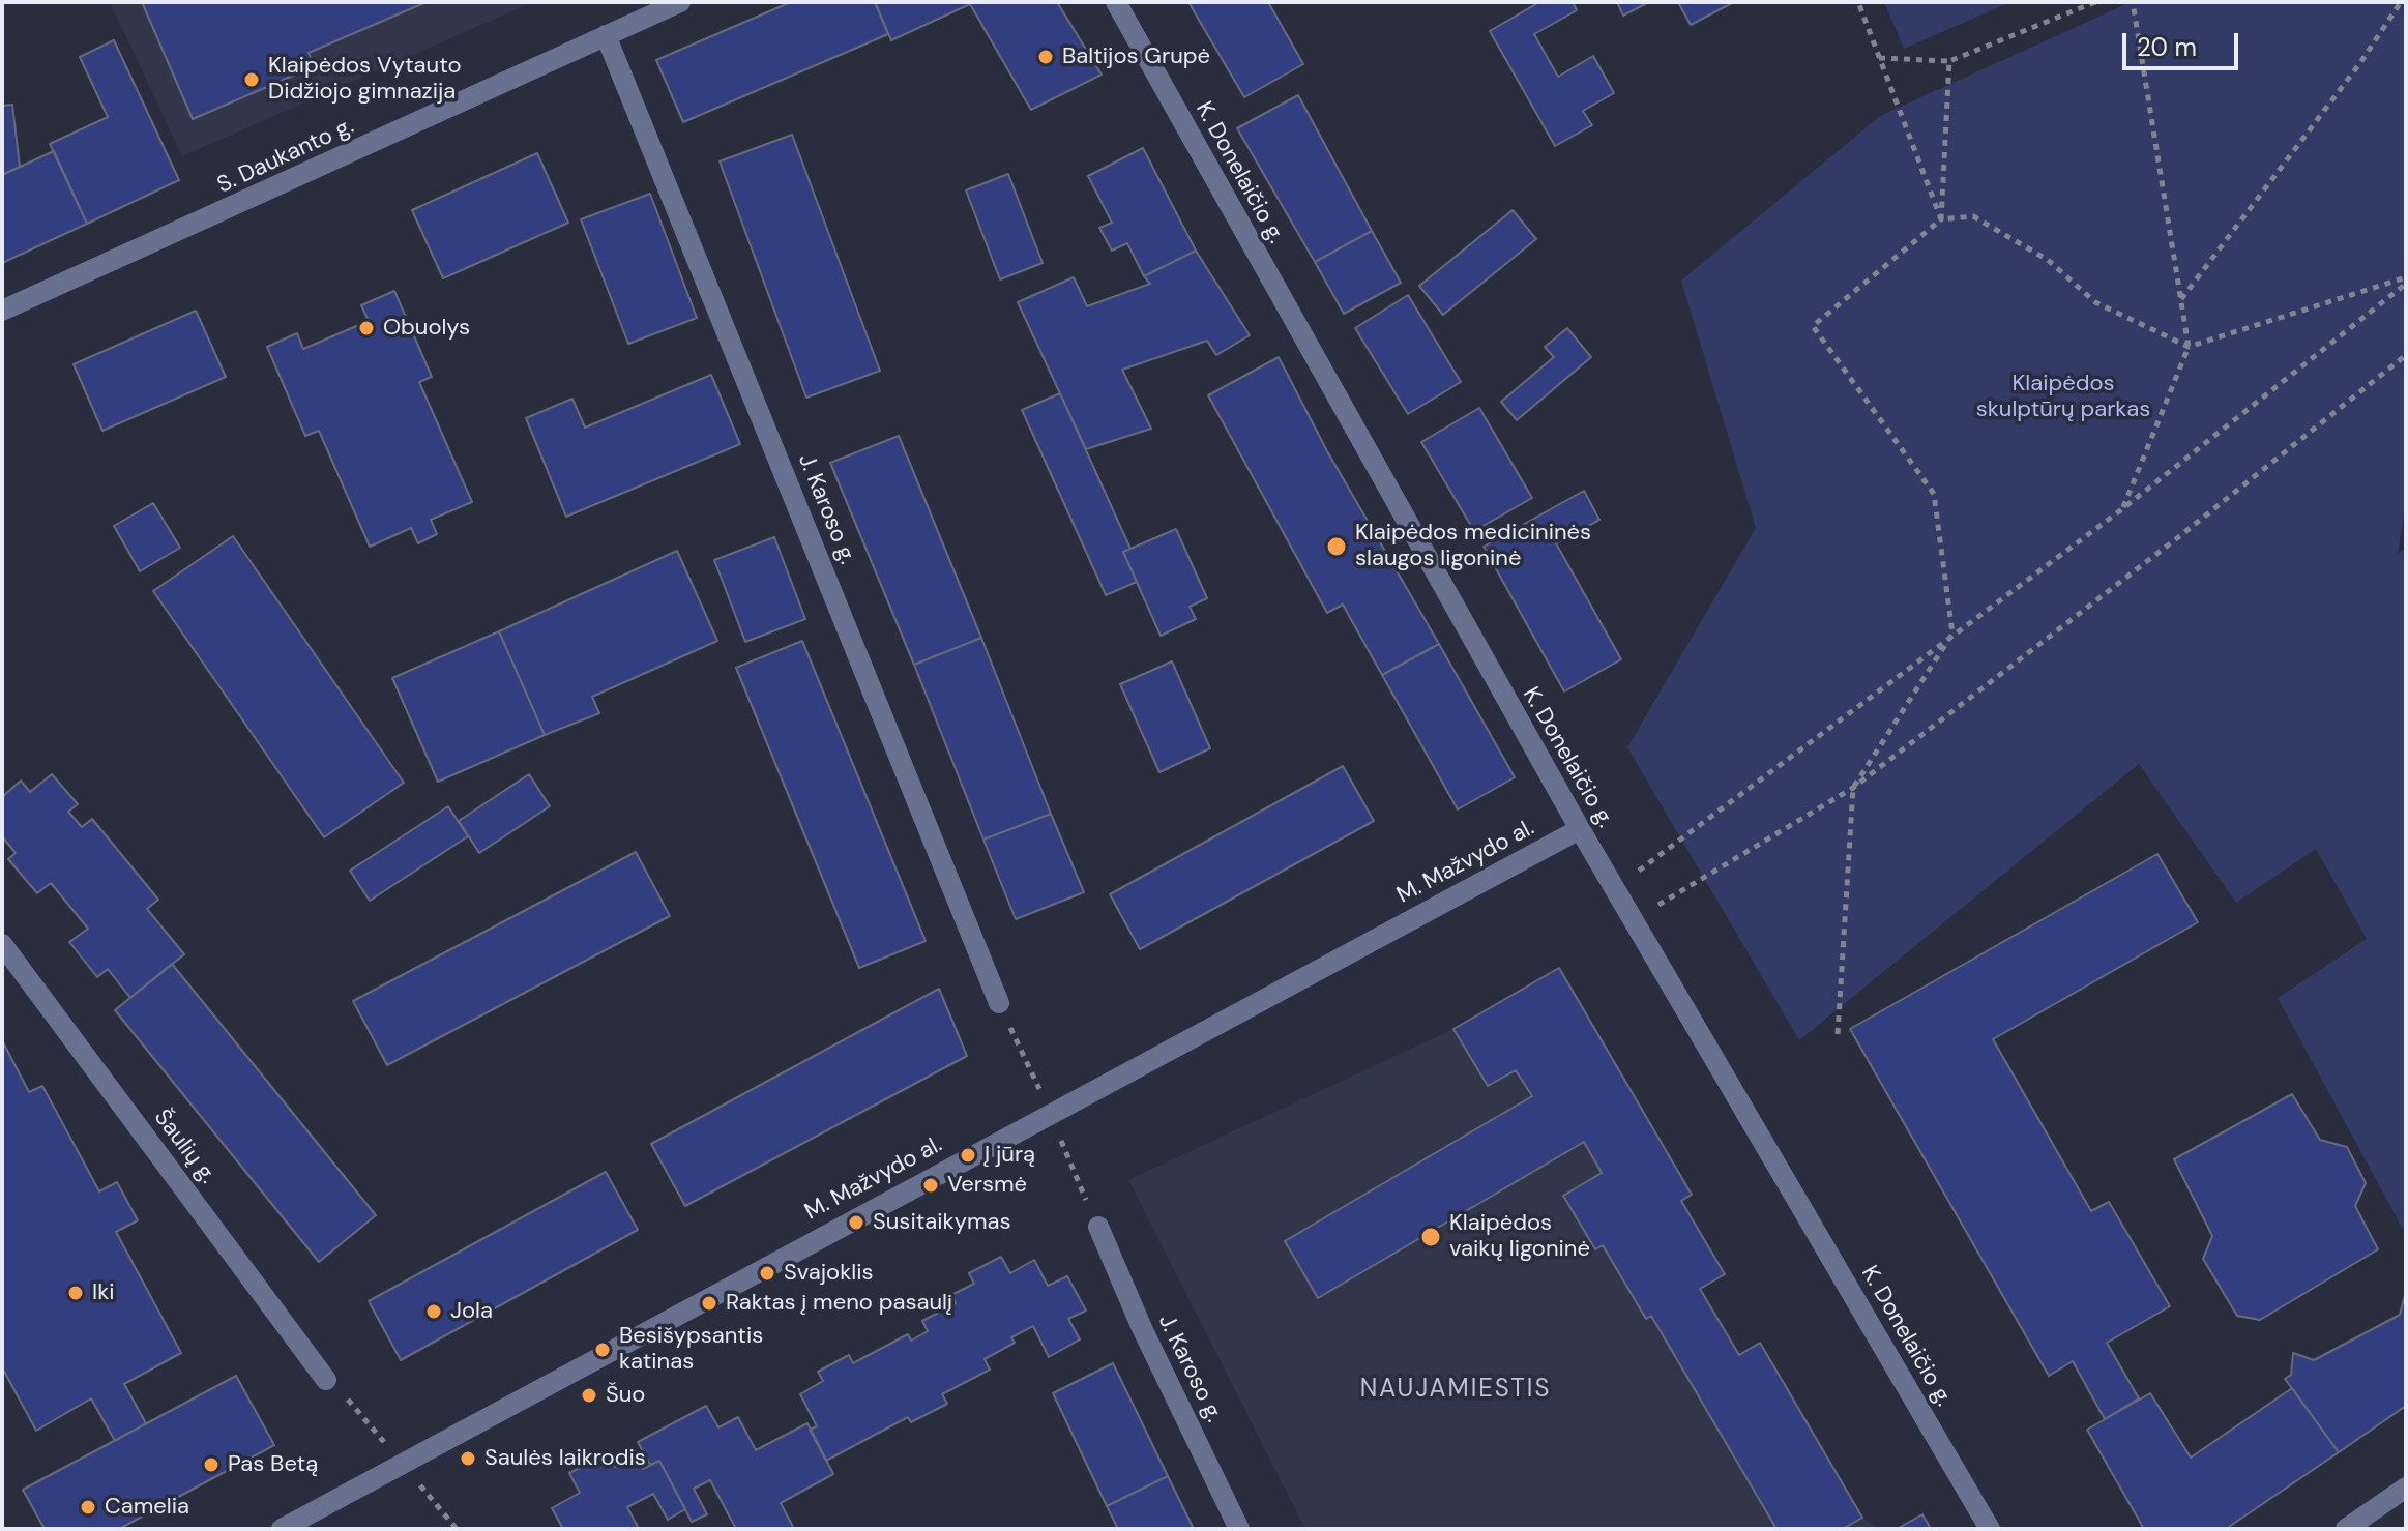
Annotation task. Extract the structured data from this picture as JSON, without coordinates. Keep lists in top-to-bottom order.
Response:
{
  "streets": {
    "street": [
      "S. Daukanto g.",
      "K. Donelaičio g.",
      "J. Karoso g.",
      "M. Mažvydo al.",
      "Šaulių g."
    ]
  },
  "crossings": [
    ["S. Daukanto g.", "J. Karoso g."],
    ["K. Donelaičio g.", "M. Mažvydo al."]
  ],
  "districts": ["NAUJAMIESTIS"],
  "parks": ["Klaipėdos skulptūrų parkas"],
  "places": [
    "Baltijos Grupė",
    "Klaipėdos Vytauto Didžiojo gimnazija",
    "Obuolys",
    "Klaipėdos medicininės slaugos ligoninė",
    "Į jūrą",
    "Versmė",
    "Susitaikymas",
    "Klaipėdos vaikų ligoninė",
    "Svajoklis",
    "Iki",
    "Raktas į meno pasaulį",
    "Jola",
    "Besišypsantis katinas",
    "Šuo",
    "Saulės laikrodis",
    "Pas Betą",
    "Camelia"
  ],
  "scale_bar": "20 m"
}
